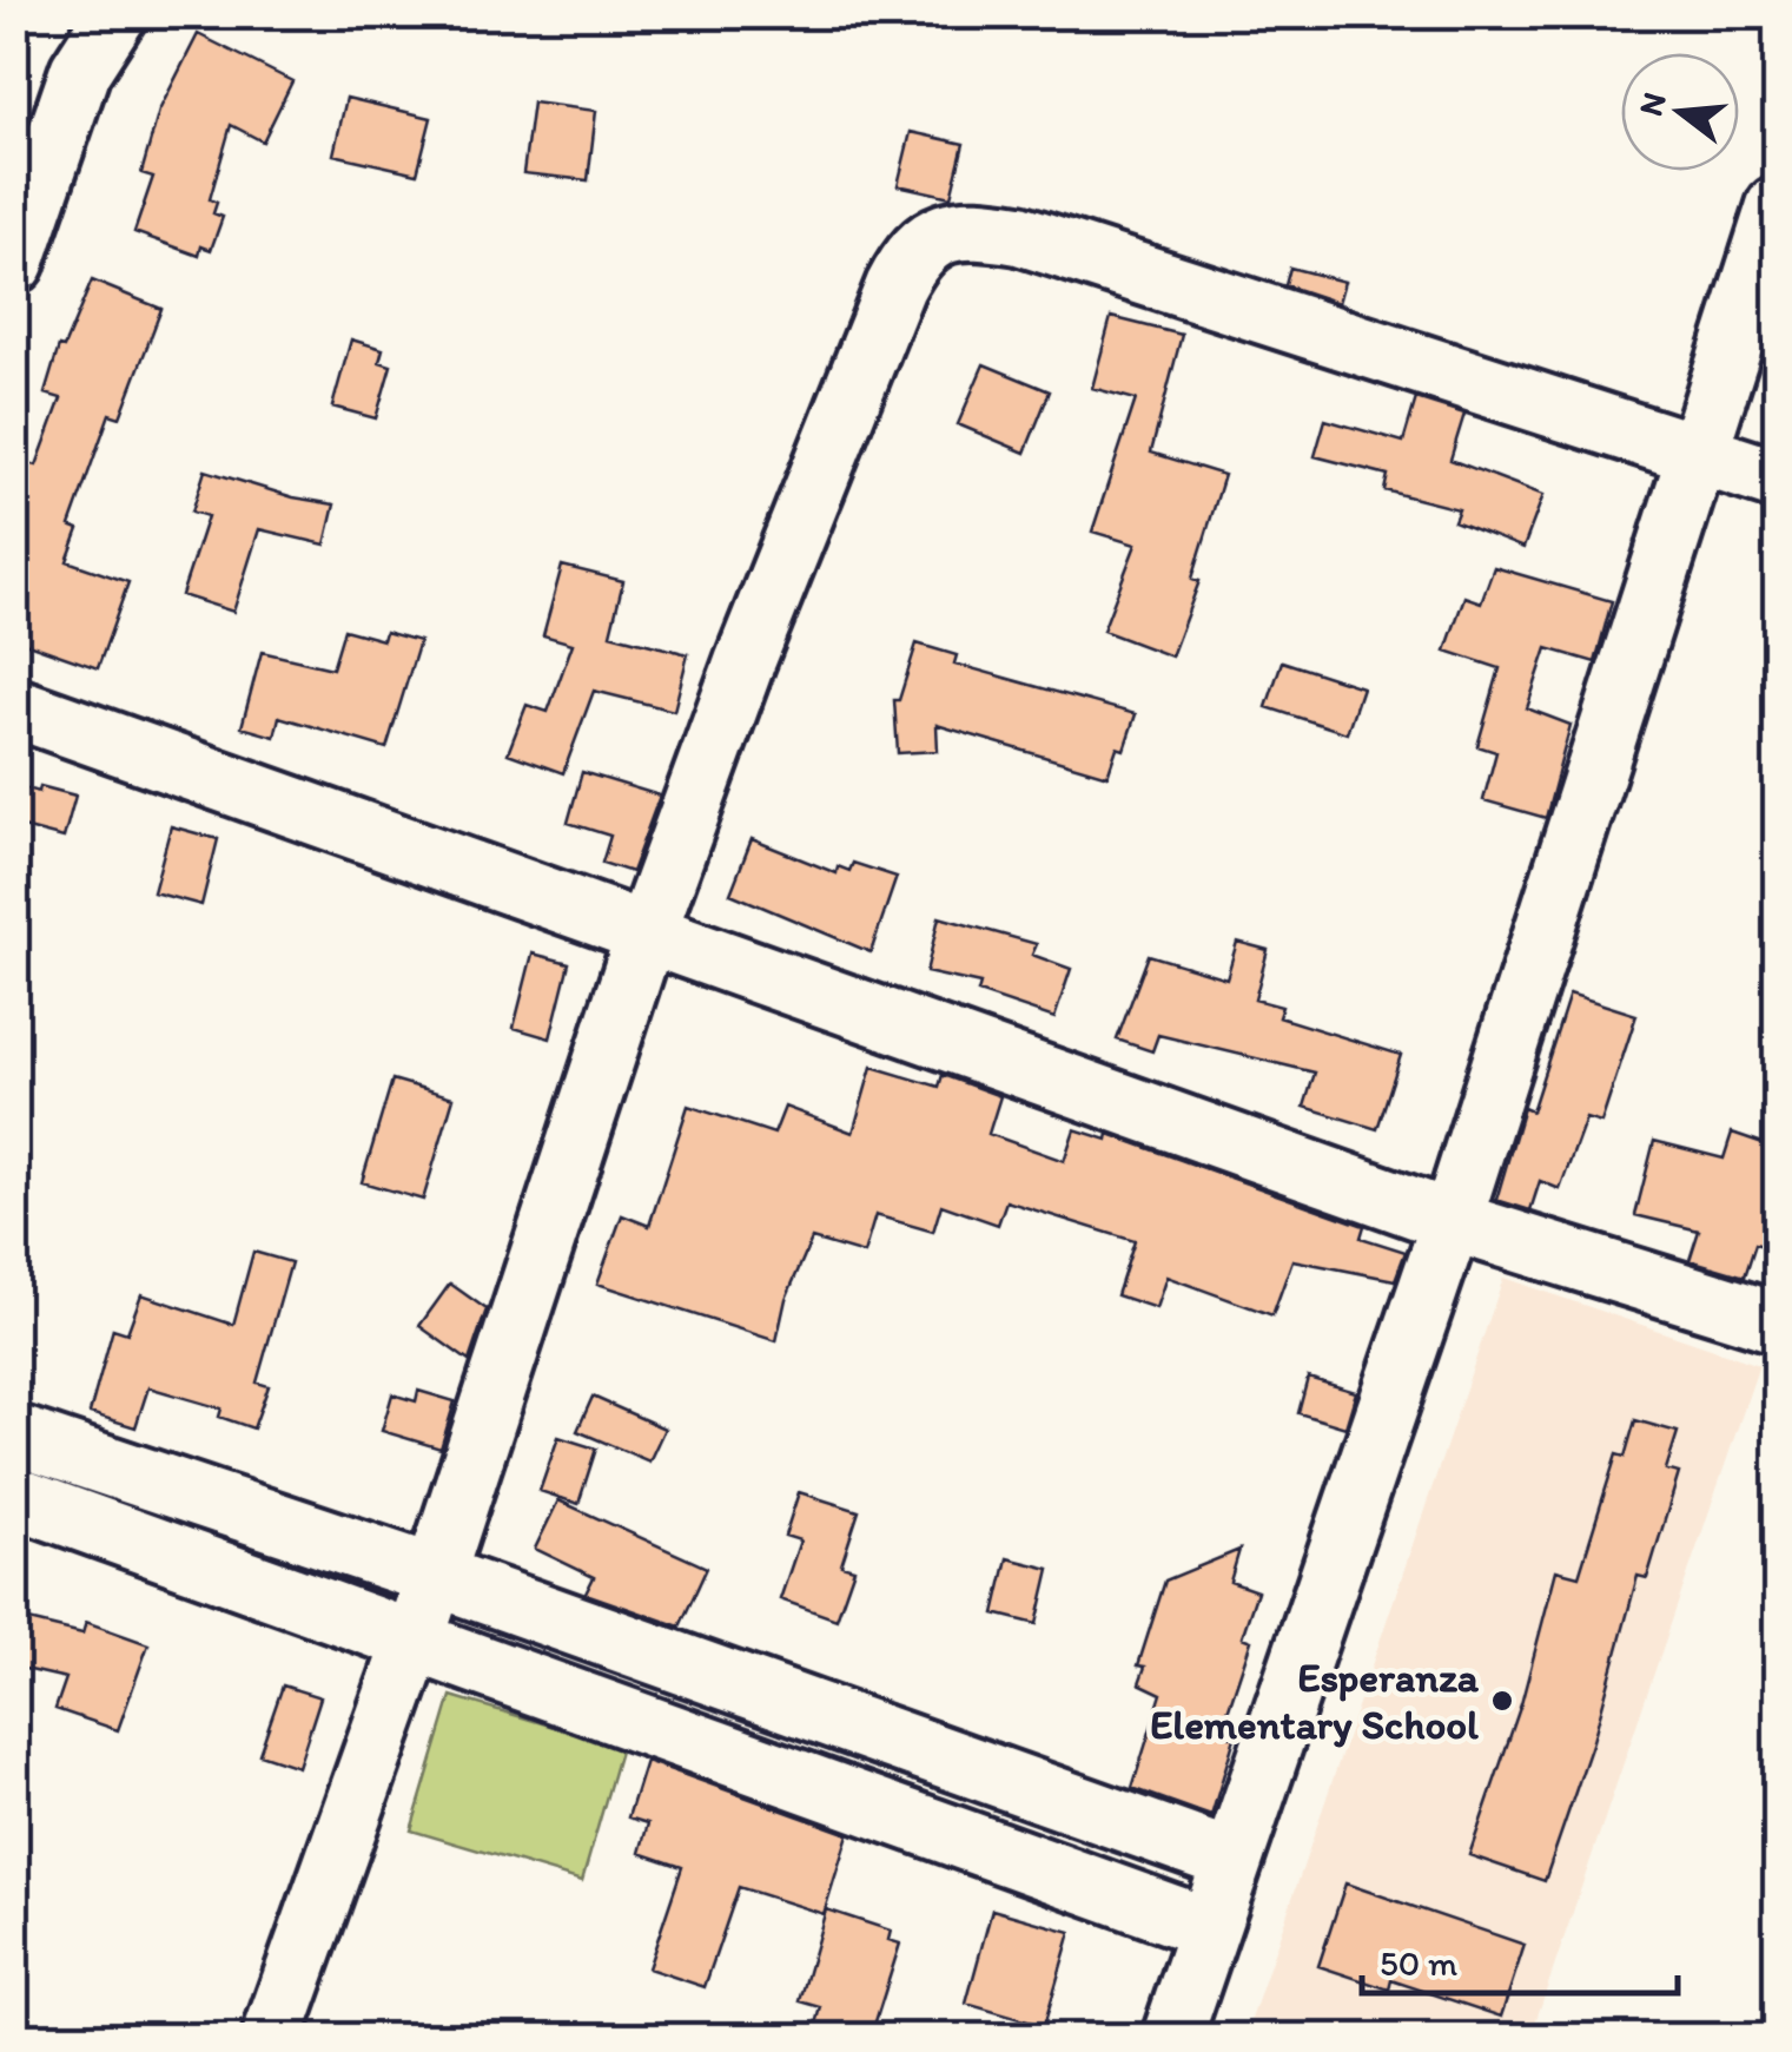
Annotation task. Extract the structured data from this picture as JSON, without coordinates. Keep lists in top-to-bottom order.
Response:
{
  "places": ["Esperanza Elementary School"],
  "scale_bar": "50 m",
  "north": "left"
}
